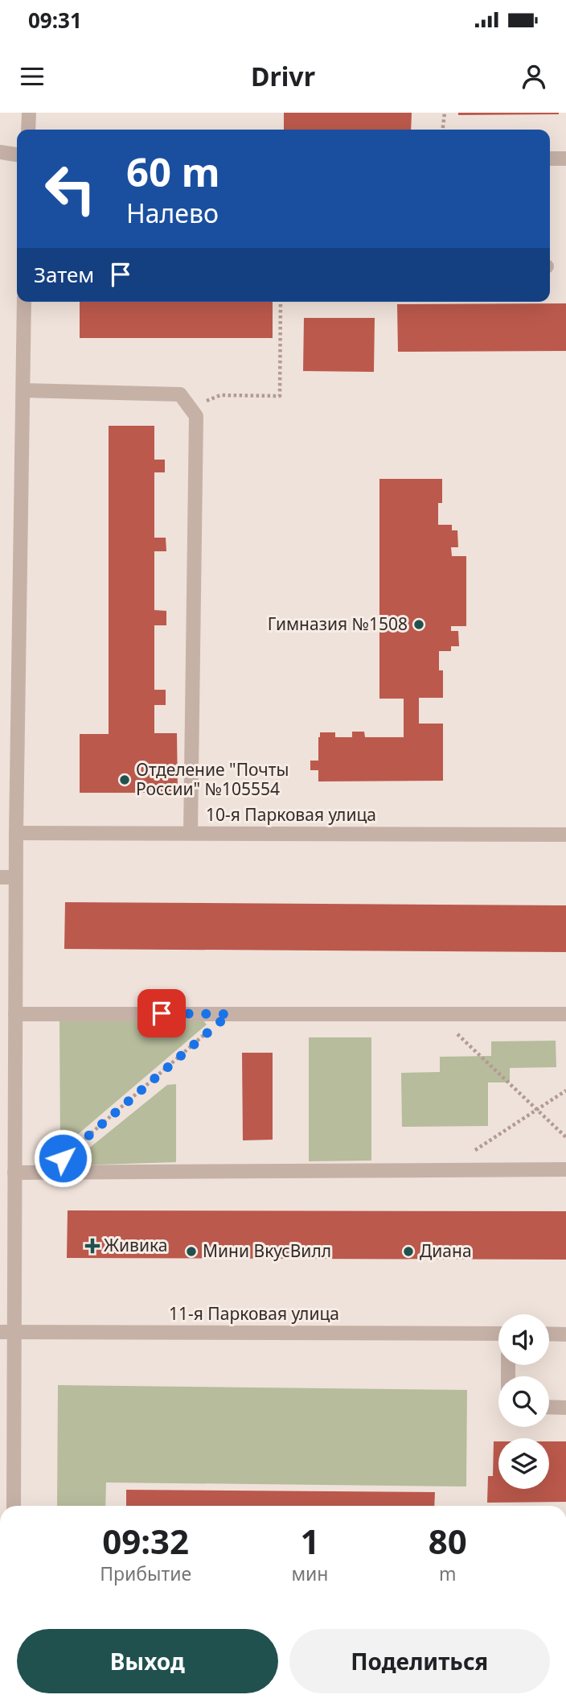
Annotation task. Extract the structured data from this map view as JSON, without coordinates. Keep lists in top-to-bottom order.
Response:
{
  "streets": {
    "street": ["10-я Парковая улица", "11-я Парковая улица"]
  },
  "places": {
    "other": [
      "Гимназия №1508",
      "Отделение \"Почты России\" №105554",
      "Мини ВкусВилл",
      "Диана"
    ],
    "health": ["Живика"]
  },
  "page": {
    "status": "09:31",
    "header": "Drivr",
    "turn": ["60 m", "Налево"],
    "then": "Затем",
    "eta": [
      "09:32",
      "Прибытие",
      "1",
      "мин",
      "80",
      "m"
    ],
    "buttons": ["Выход", "Поделиться"]
  }
}
